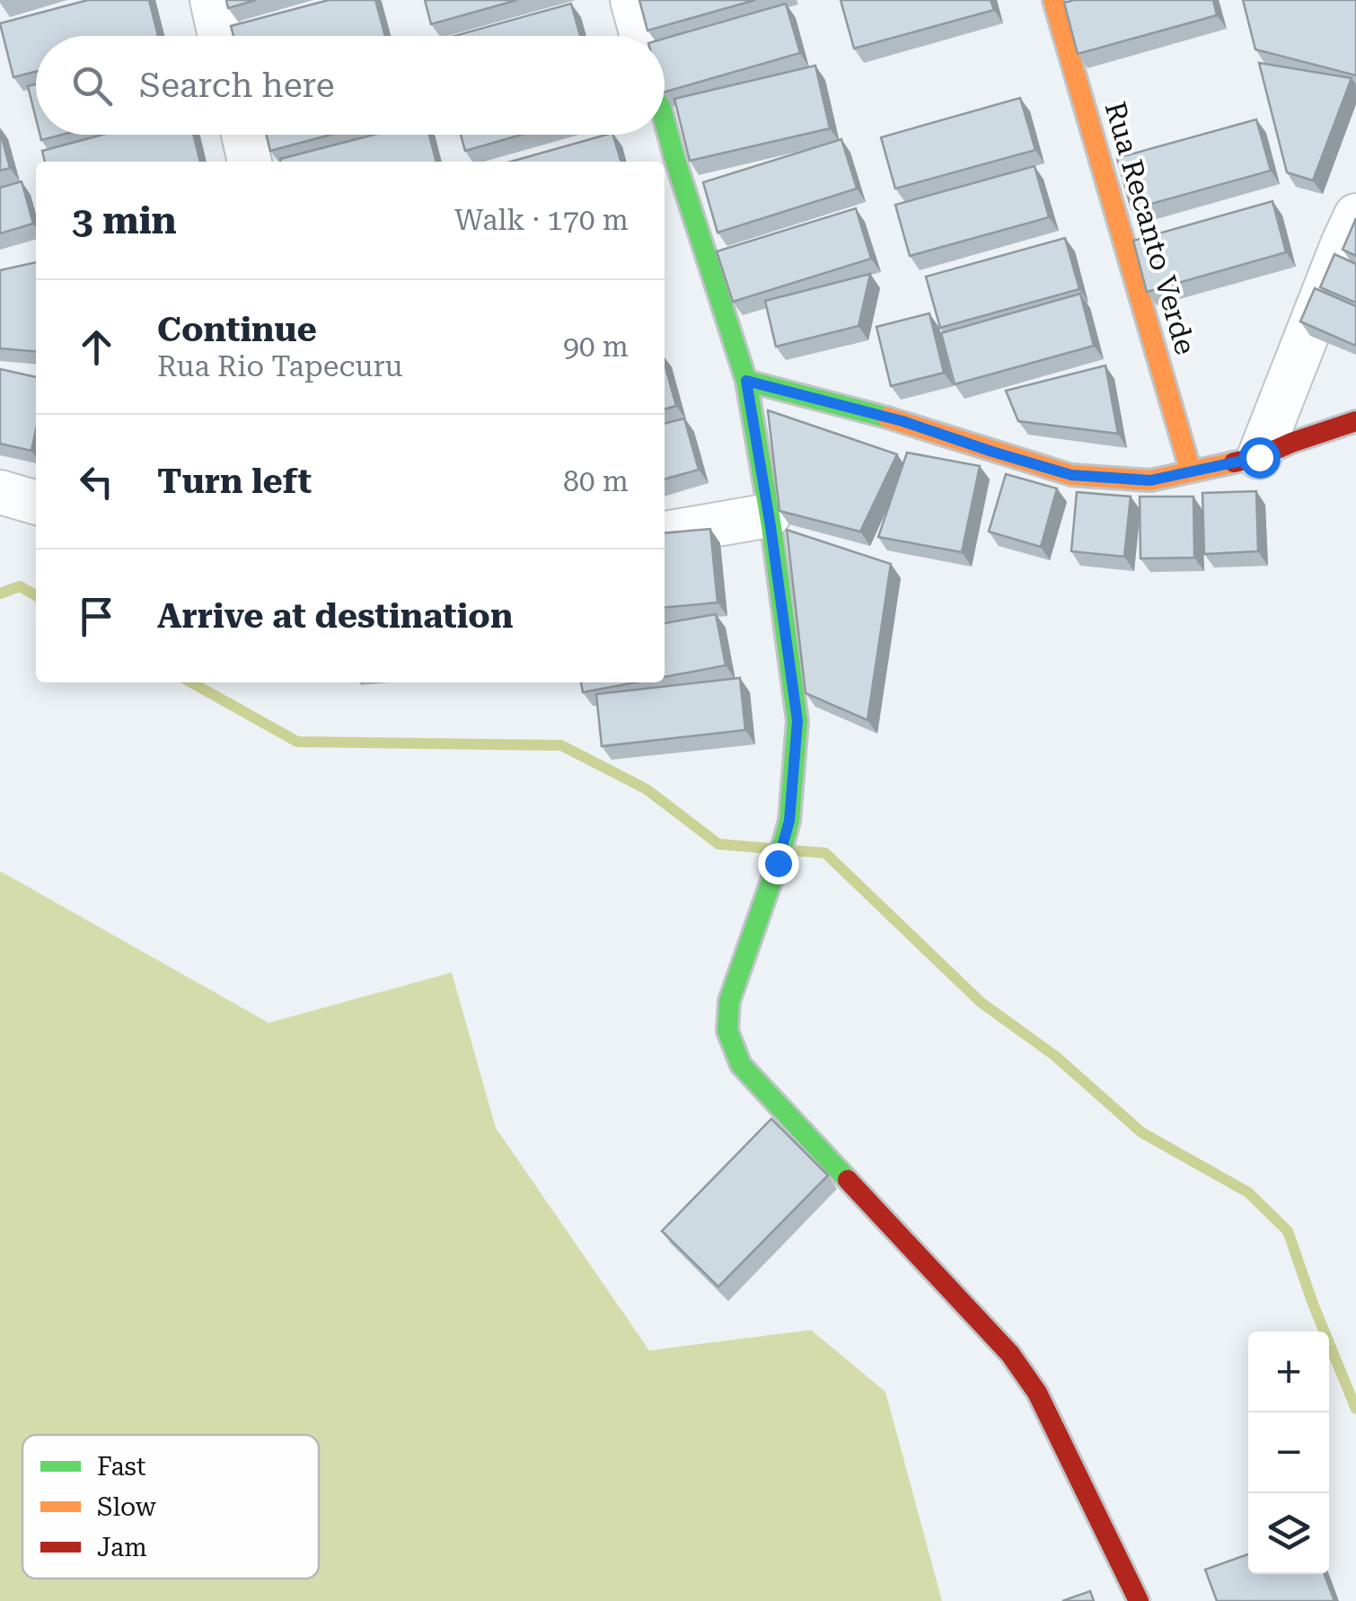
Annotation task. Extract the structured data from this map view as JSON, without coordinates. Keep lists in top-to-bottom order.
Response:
{
  "streets": {
    "street": ["Rua Recanto Verde"]
  },
  "legend": ["Fast", "Slow", "Jam"],
  "page": {
    "search": "Search here",
    "heading": ["3 min", "Walk · 170 m"],
    "list": [
      ["Continue", "Rua Rio Tapecuru", "90 m"],
      ["Turn left", "80 m"],
      "Arrive at destination"
    ],
    "map_buttons": ["+", "−"]
  }
}
